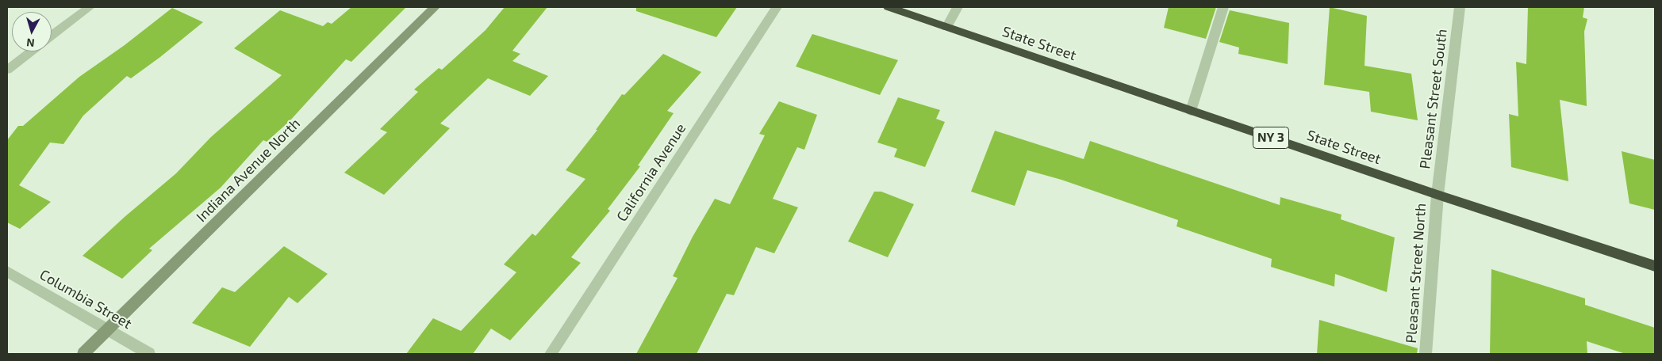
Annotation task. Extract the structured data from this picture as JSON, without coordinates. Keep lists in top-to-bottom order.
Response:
{
  "streets": {
    "highway": ["State Street", "NY 3"],
    "street": [
      "Pleasant Street South",
      "Indiana Avenue North",
      "California Avenue",
      "Pleasant Street North",
      "Columbia Street"
    ]
  },
  "crossings": [
    ["State Street", "Pleasant Street South"],
    ["State Street", "Pleasant Street North"],
    ["Pleasant Street South", "Pleasant Street North"],
    ["Indiana Avenue North", "Columbia Street"]
  ],
  "north": "bottom"
}
